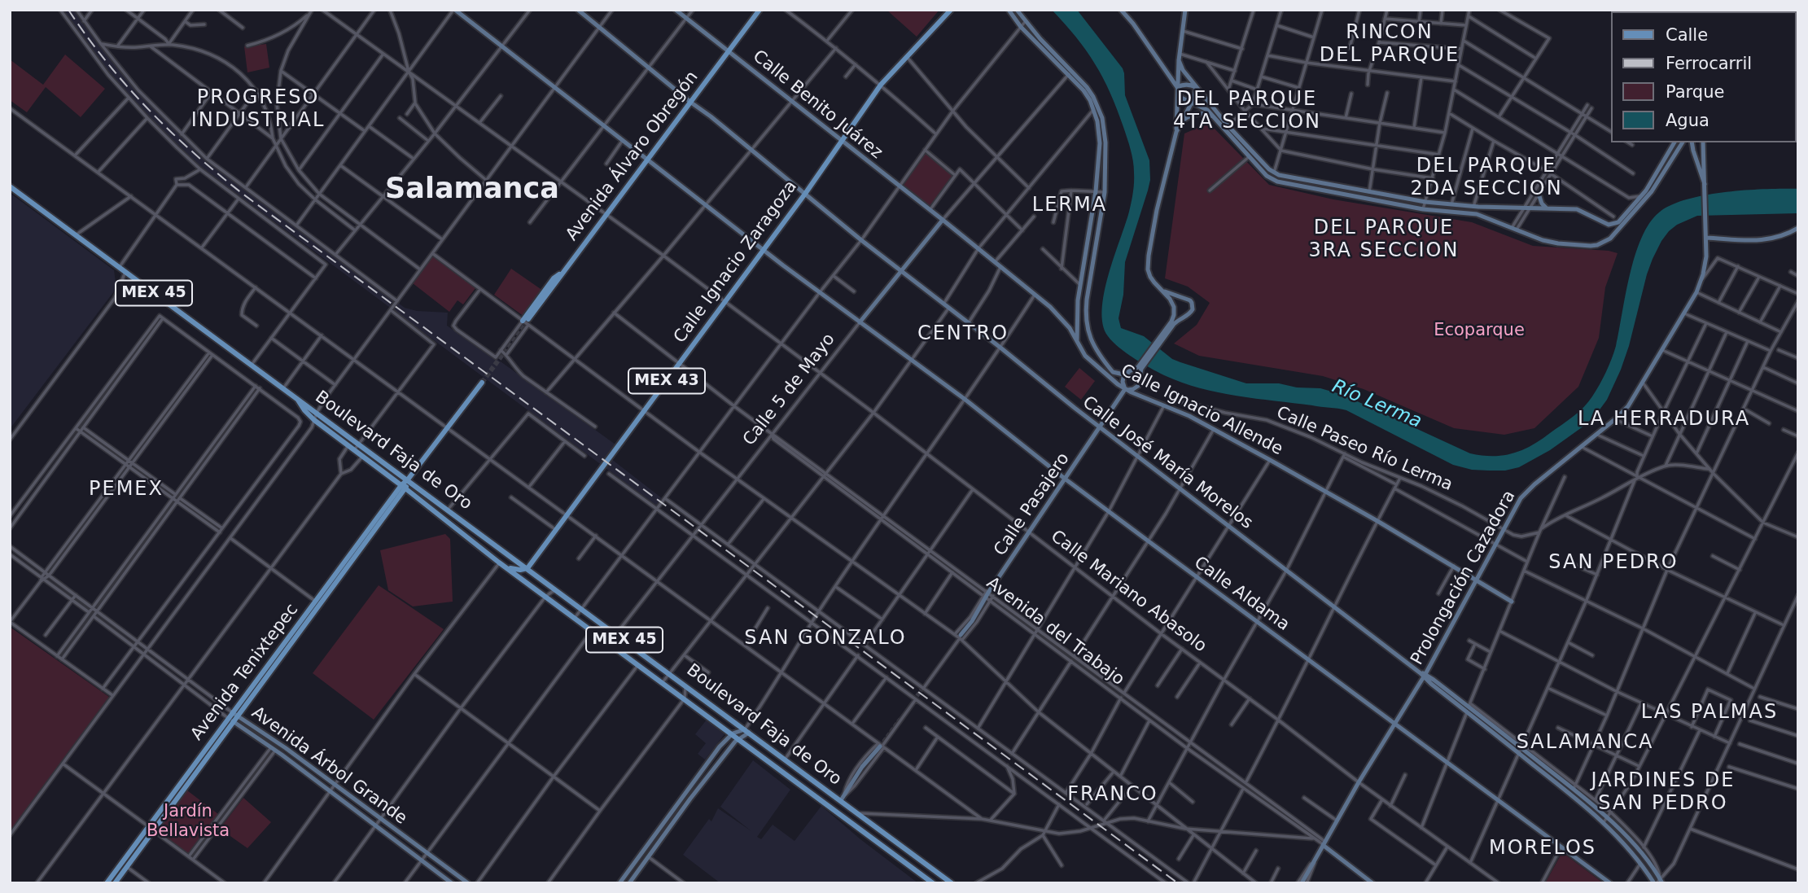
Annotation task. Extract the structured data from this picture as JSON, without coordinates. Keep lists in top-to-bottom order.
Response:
{
  "streets": {
    "main road": [
      "Avenida Álvaro Obregón",
      "Calle Ignacio Zaragoza",
      "MEX 45",
      "MEX 43",
      "Boulevard Faja de Oro",
      "Avenida Tenixtepec"
    ],
    "street": [
      "Calle Benito Juárez",
      "Calle 5 de Mayo",
      "Calle Ignacio Allende",
      "Calle Paseo Río Lerma",
      "Calle José María Morelos",
      "Calle Pasajero",
      "Prolongación Cazadora",
      "Calle Mariano Abasolo",
      "Calle Aldama",
      "Avenida del Trabajo",
      "Avenida Árbol Grande"
    ]
  },
  "crossings": [
    ["Calle Benito Juárez", "Avenida Álvaro Obregón"],
    ["Calle Benito Juárez", "Calle Ignacio Zaragoza"],
    ["Calle Benito Juárez", "Calle 5 de Mayo"],
    ["Calle Benito Juárez", "Calle Ignacio Allende"],
    ["Avenida Álvaro Obregón", "Calle José María Morelos"],
    ["Avenida Álvaro Obregón", "Calle Mariano Abasolo"],
    ["Avenida Álvaro Obregón", "Calle Aldama"],
    ["Calle Ignacio Zaragoza", "MEX 43"],
    ["Calle Ignacio Zaragoza", "Boulevard Faja de Oro"],
    ["Calle Ignacio Zaragoza", "Calle José María Morelos"],
    ["Calle Ignacio Zaragoza", "Calle Mariano Abasolo"],
    ["Calle Ignacio Zaragoza", "Calle Aldama"],
    ["Calle Ignacio Zaragoza", "Avenida del Trabajo"],
    ["MEX 45", "Boulevard Faja de Oro"],
    ["Calle 5 de Mayo", "Calle Ignacio Allende"],
    ["Calle 5 de Mayo", "Boulevard Faja de Oro"],
    ["Calle 5 de Mayo", "Calle José María Morelos"],
    ["Calle 5 de Mayo", "Calle Mariano Abasolo"],
    ["Calle 5 de Mayo", "Calle Aldama"],
    ["Calle 5 de Mayo", "Avenida del Trabajo"],
    ["Calle Ignacio Allende", "Calle Pasajero"],
    ["Calle Ignacio Allende", "Prolongación Cazadora"],
    ["Calle Paseo Río Lerma", "Prolongación Cazadora"],
    ["Boulevard Faja de Oro", "Avenida Tenixtepec"],
    ["Calle José María Morelos", "Calle Pasajero"],
    ["Calle José María Morelos", "Prolongación Cazadora"],
    ["Calle Pasajero", "Calle Mariano Abasolo"],
    ["Calle Pasajero", "Calle Aldama"],
    ["Calle Pasajero", "Avenida del Trabajo"],
    ["Prolongación Cazadora", "Calle Mariano Abasolo"],
    ["Prolongación Cazadora", "Calle Aldama"],
    ["Prolongación Cazadora", "Avenida del Trabajo"],
    ["Avenida Tenixtepec", "Avenida Árbol Grande"]
  ],
  "districts": [
    "RINCON DEL PARQUE",
    "PROGRESO INDUSTRIAL",
    "DEL PARQUE 4TA SECCION",
    "DEL PARQUE 2DA SECCION",
    "Salamanca",
    "LERMA",
    "DEL PARQUE 3RA SECCION",
    "CENTRO",
    "LA HERRADURA",
    "PEMEX",
    "SAN PEDRO",
    "SAN GONZALO",
    "LAS PALMAS",
    "SALAMANCA",
    "JARDINES DE SAN PEDRO",
    "FRANCO",
    "MORELOS"
  ],
  "water": ["Río Lerma"],
  "parks": ["Ecoparque", "Jardín Bellavista"],
  "legend": [
    "Calle",
    "Ferrocarril",
    "Parque",
    "Agua"
  ]
}
